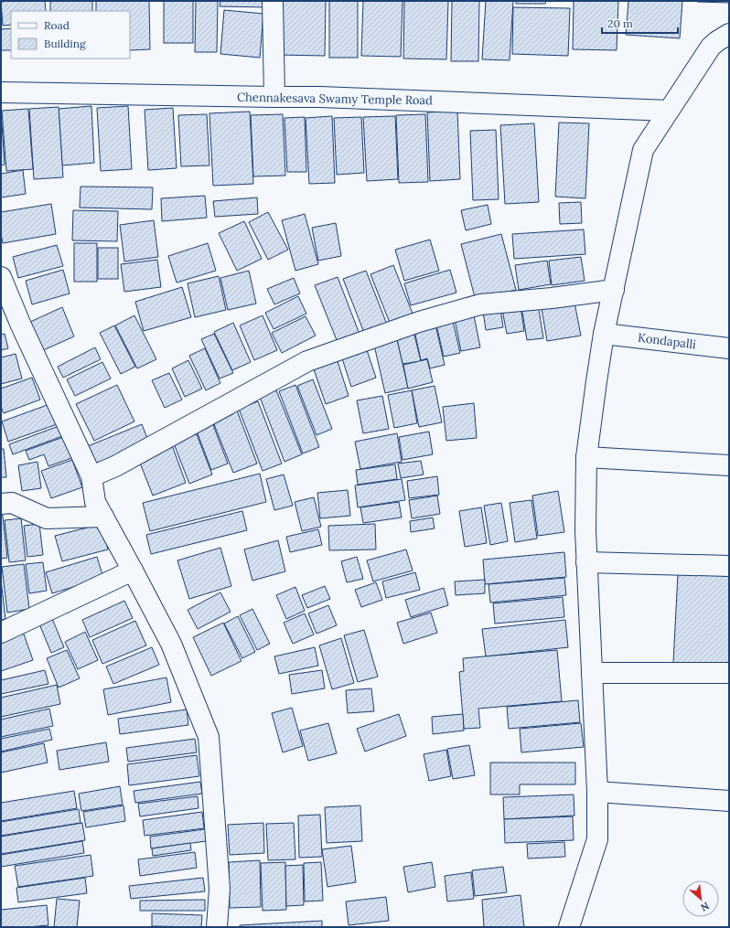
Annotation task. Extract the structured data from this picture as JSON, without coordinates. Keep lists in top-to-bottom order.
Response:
{
  "streets": {
    "main road": ["Chennakesava Swamy Temple Road", "Kondapalli"]
  },
  "legend": ["Road", "Building"],
  "scale_bar": "20 m",
  "north": "bottom right"
}
